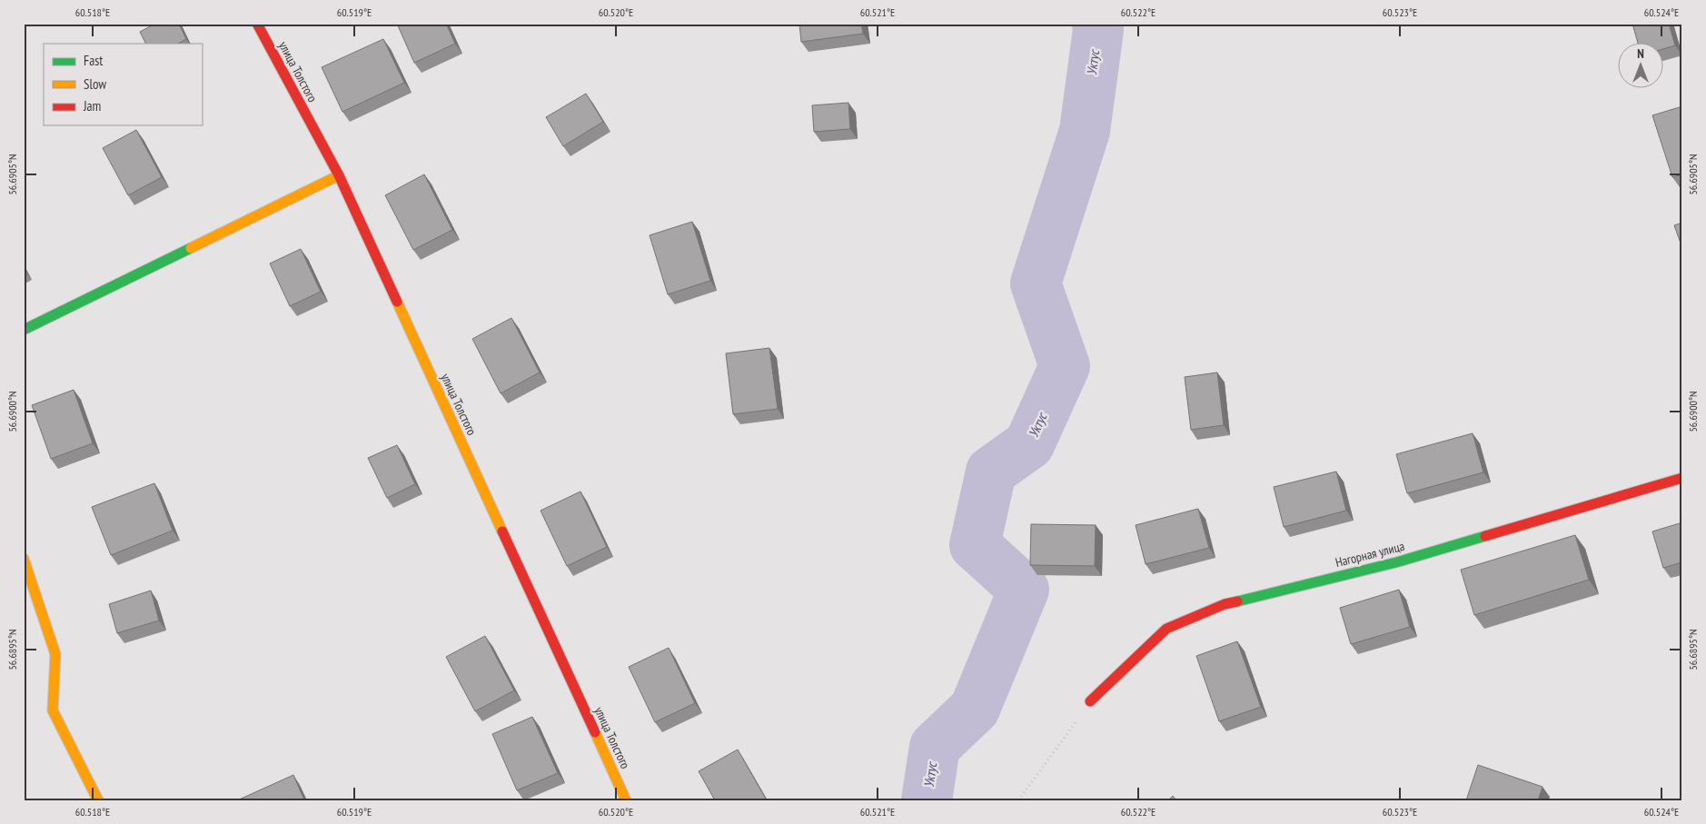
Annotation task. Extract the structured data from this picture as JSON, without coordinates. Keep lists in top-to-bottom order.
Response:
{
  "streets": {
    "street": ["улица Толстого", "Нагорная улица"]
  },
  "water": ["Уктус"],
  "legend": ["Fast", "Slow", "Jam"],
  "north": "top",
  "coordinates": [
    "60.518°E",
    "60.519°E",
    "60.520°E",
    "60.521°E",
    "60.522°E",
    "60.523°E",
    "60.524°E",
    "56.6905°N",
    "56.6900°N",
    "56.6895°N"
  ]
}
